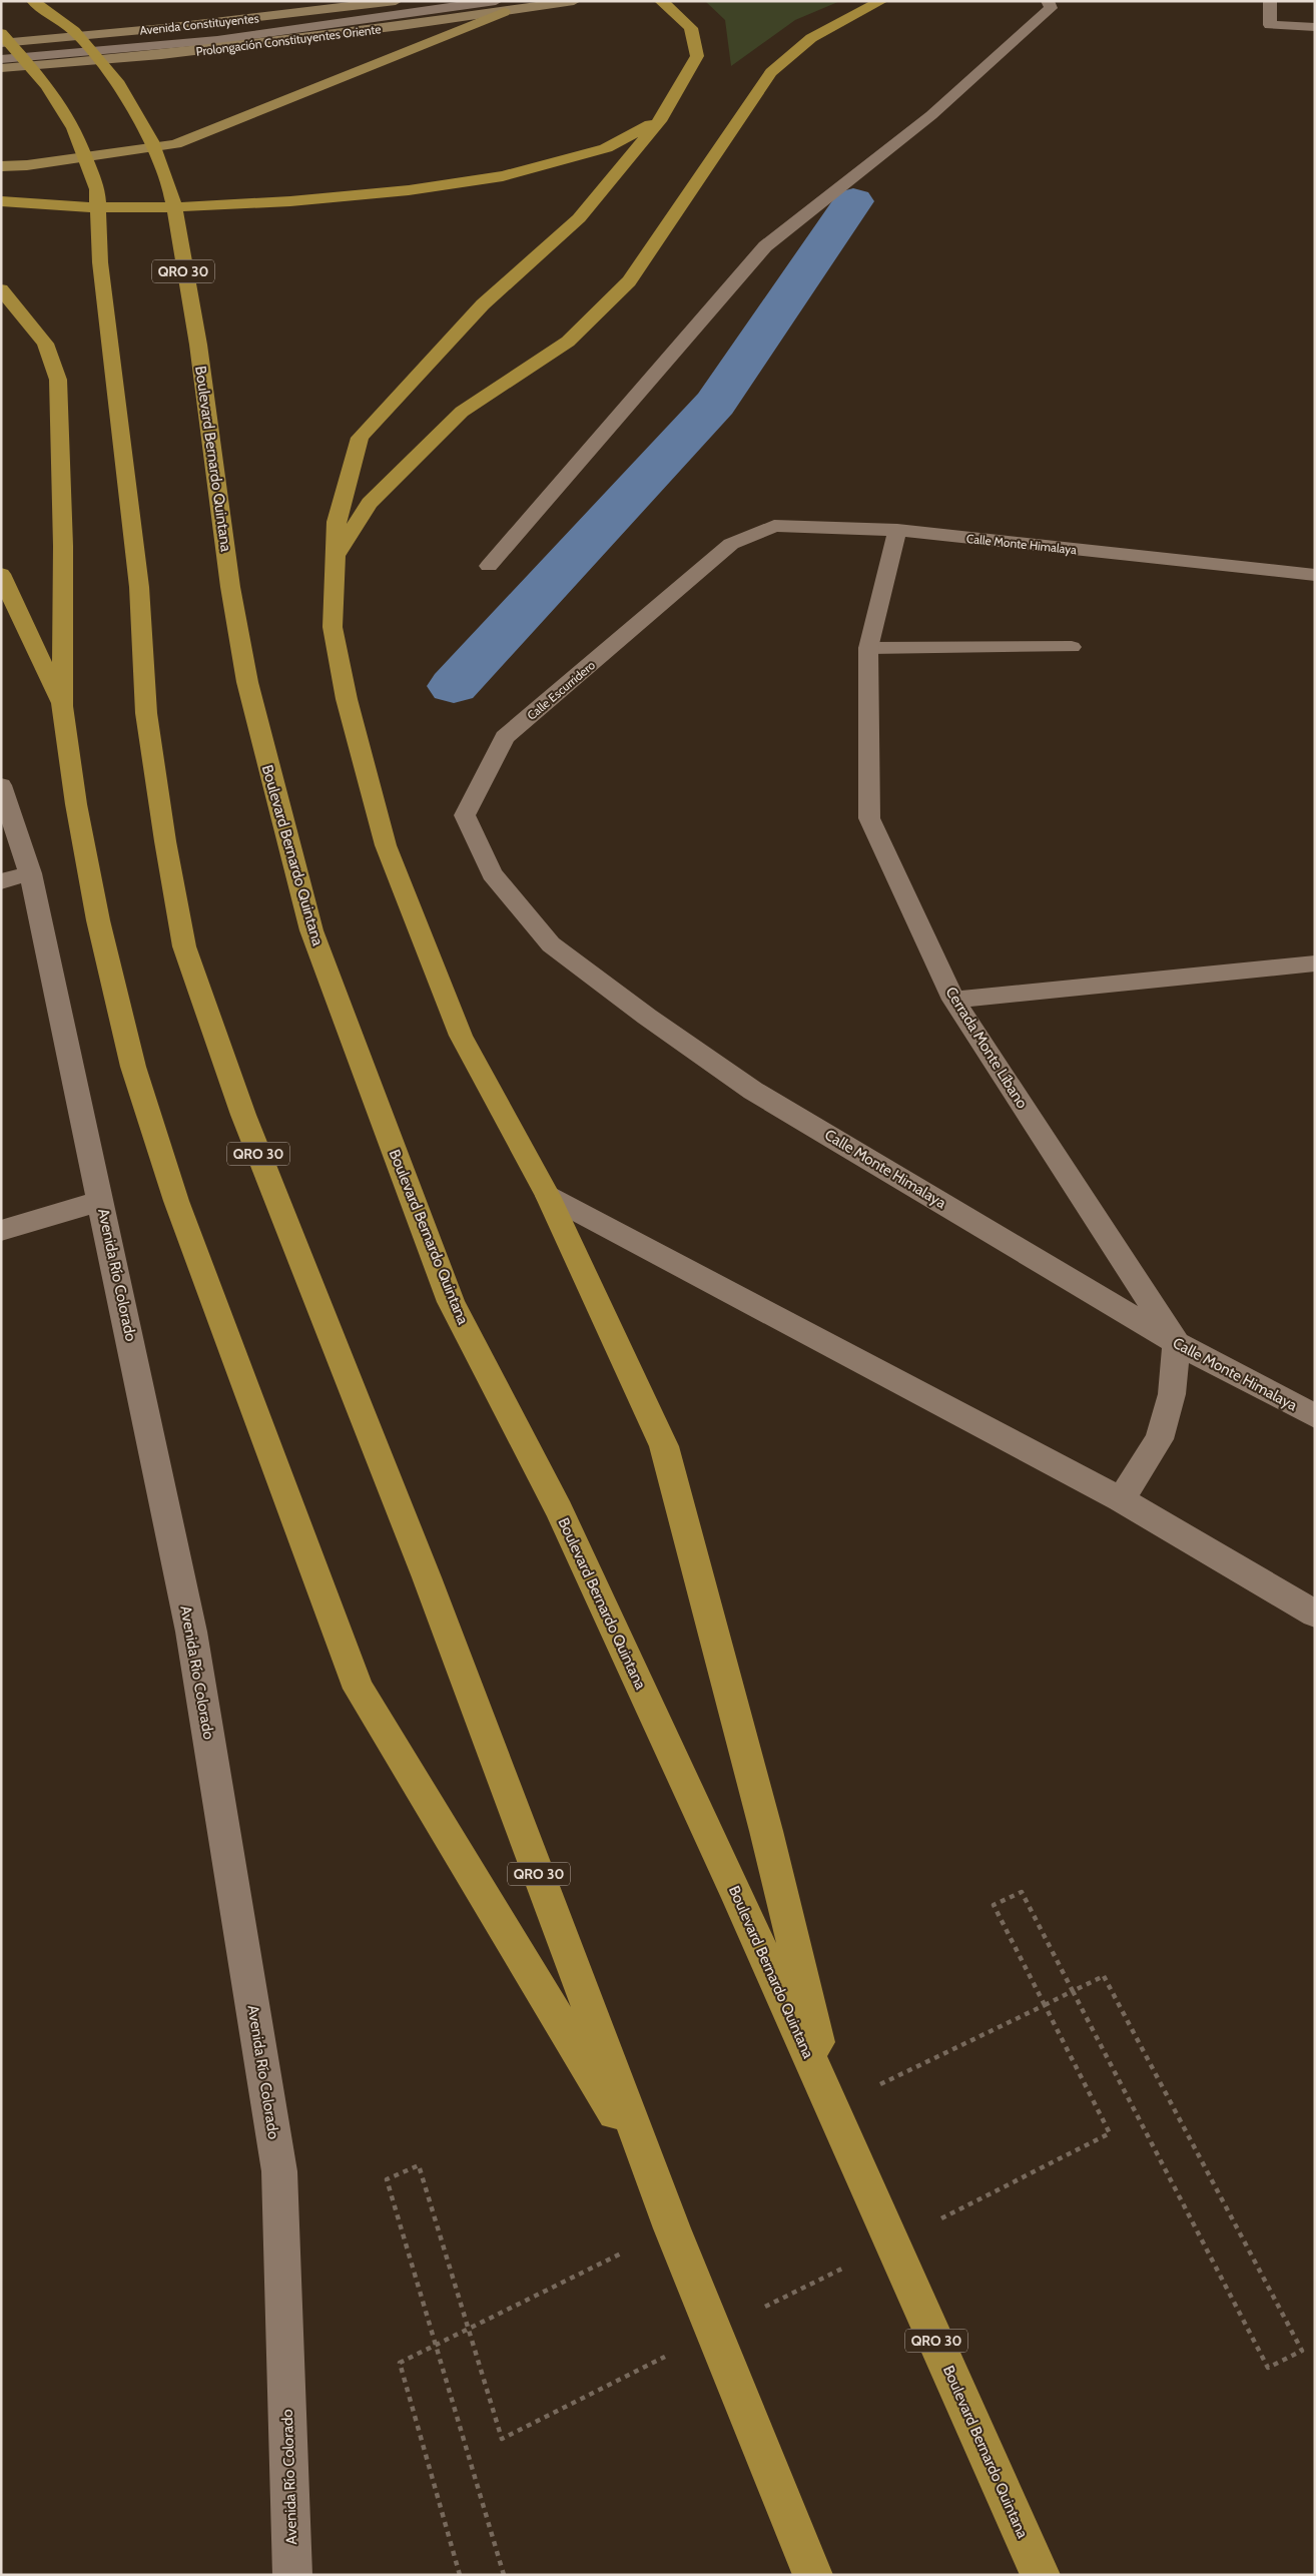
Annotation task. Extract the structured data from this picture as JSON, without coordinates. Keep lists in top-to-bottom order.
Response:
{
  "streets": {
    "highway": ["QRO 30", "Boulevard Bernardo Quintana"],
    "street": [
      "Avenida Constituyentes",
      "Prolongación Constituyentes Oriente",
      "Calle Monte Himalaya",
      "Calle Escurridero",
      "Cerrada Monte Líbano",
      "Avenida Río Colorado"
    ]
  },
  "crossings": [
    ["Calle Monte Himalaya", "Calle Escurridero"],
    ["Calle Monte Himalaya", "Cerrada Monte Líbano"]
  ]
}
